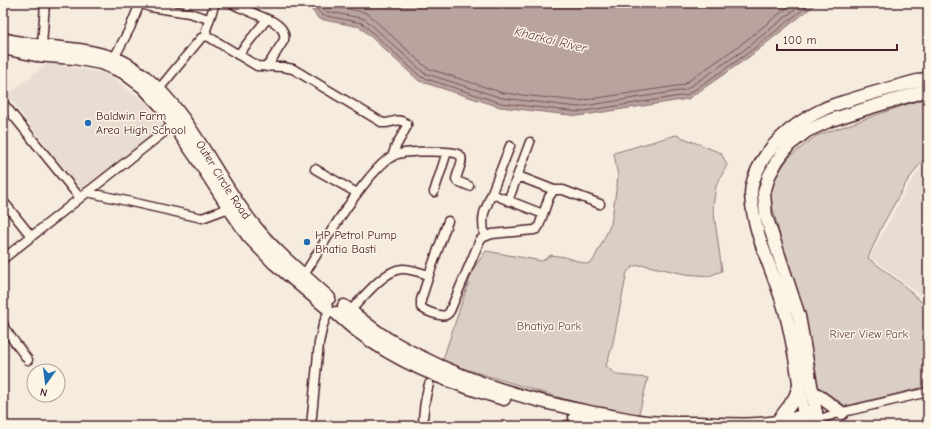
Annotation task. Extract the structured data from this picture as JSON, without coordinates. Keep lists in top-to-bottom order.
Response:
{
  "streets": {
    "main road": ["Outer Circle Road"]
  },
  "water": ["Kharkai River"],
  "parks": ["Bhatiya Park", "River View Park"],
  "places": ["Baldwin Farm Area High School", "HP Petrol Pump Bhatia Basti"],
  "scale_bar": "100 m",
  "north": "bottom"
}
